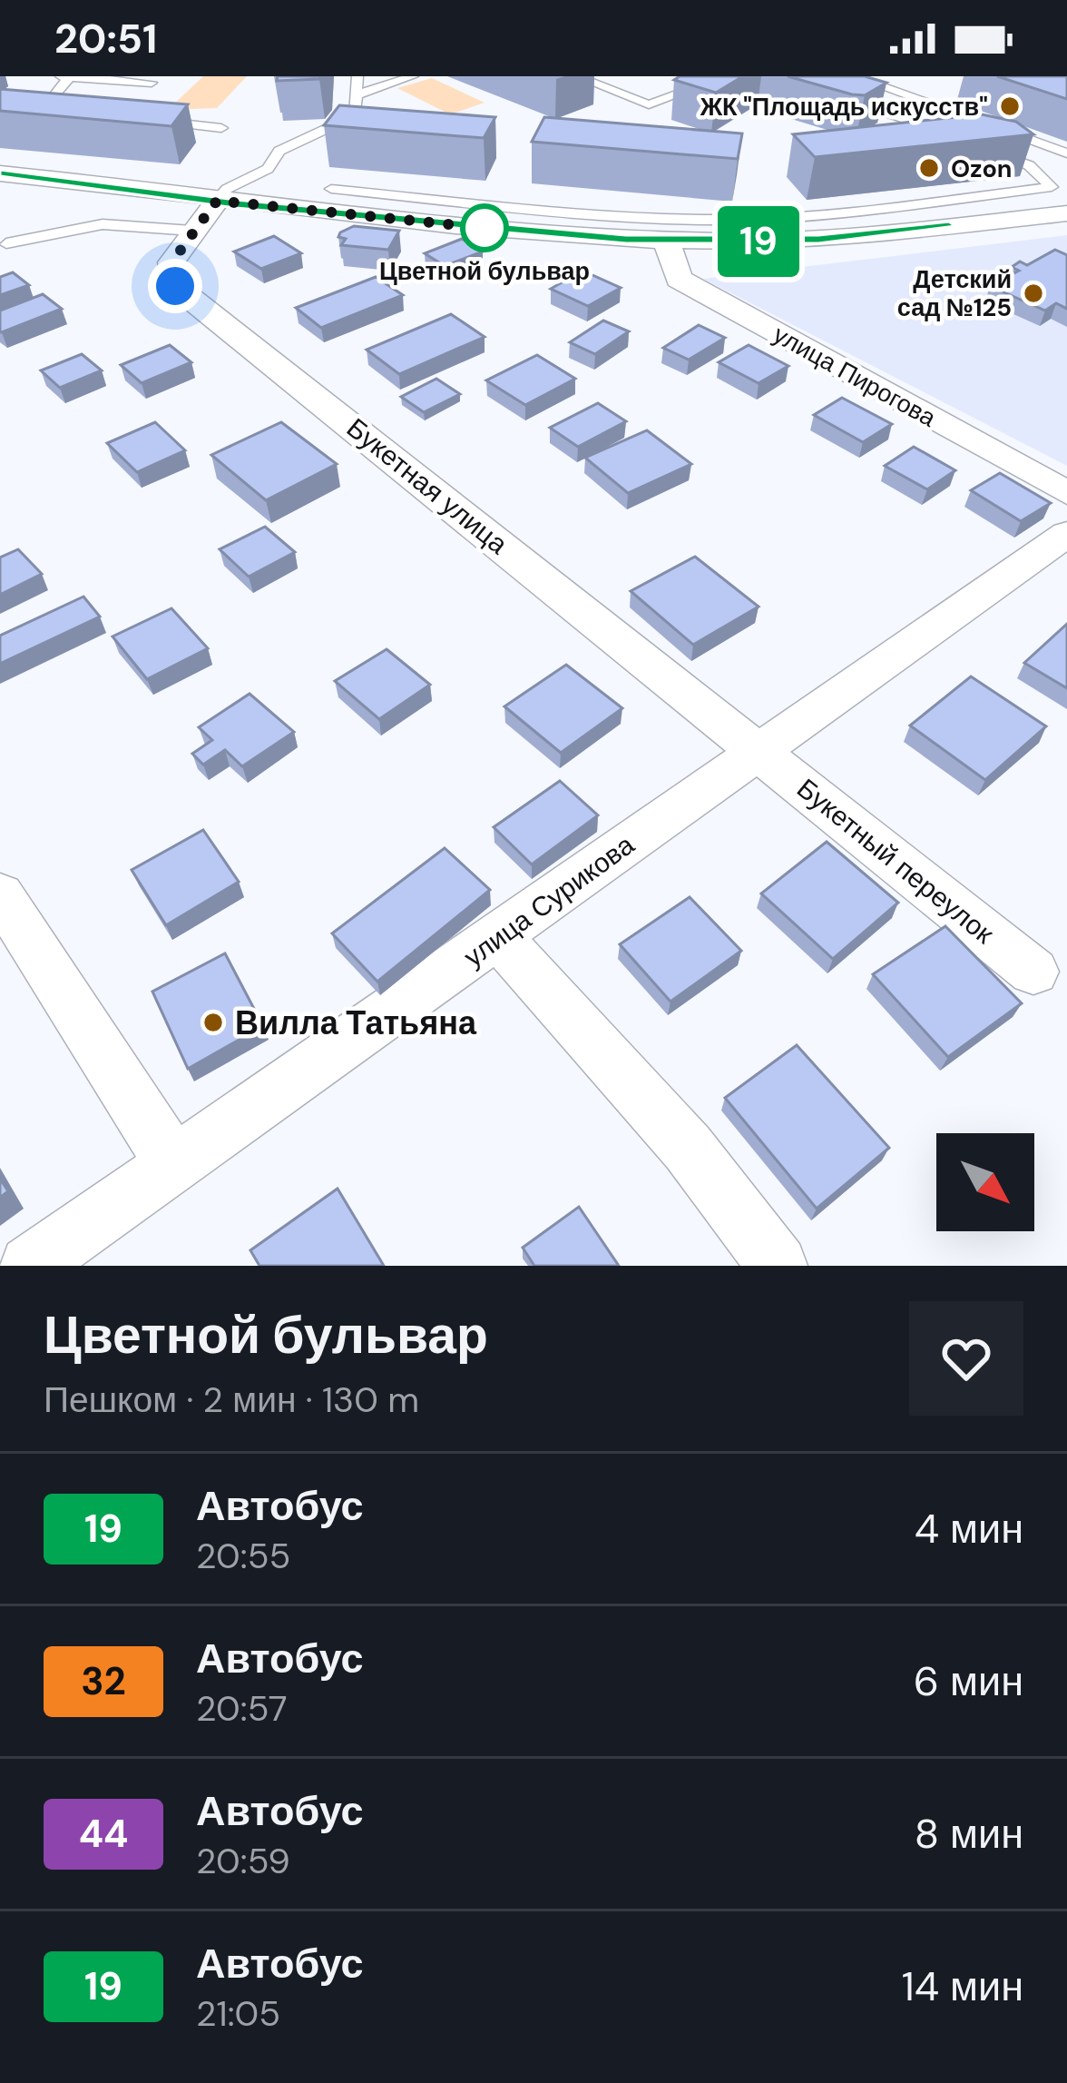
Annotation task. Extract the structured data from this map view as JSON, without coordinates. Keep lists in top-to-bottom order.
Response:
{
  "streets": {
    "street": [
      "улица Пирогова",
      "Букетная улица",
      "Букетный переулок",
      "улица Сурикова"
    ]
  },
  "crossings": [
    ["Букетная улица", "Букетный переулок"],
    ["Букетная улица", "улица Сурикова"],
    ["Букетный переулок", "улица Сурикова"]
  ],
  "places": [
    "ЖК \"Площадь искусств\"",
    "Ozon",
    "Цветной бульвар",
    "Детский сад №125",
    "Вилла Татьяна"
  ],
  "lines": ["bus line 19"],
  "north": "bottom right",
  "page": {
    "status": "20:51",
    "on_map": "19",
    "heading": ["Цветной бульвар", "Пешком · 2 мин · 130 m"],
    "list": [
      {
        "mark": "19",
        "name": "Автобус",
        "note": "20:55",
        "value": "4 мин"
      },
      {
        "mark": "32",
        "name": "Автобус",
        "note": "20:57",
        "value": "6 мин"
      },
      {
        "mark": "44",
        "name": "Автобус",
        "note": "20:59",
        "value": "8 мин"
      },
      {
        "mark": "19",
        "name": "Автобус",
        "note": "21:05",
        "value": "14 мин"
      }
    ]
  }
}
